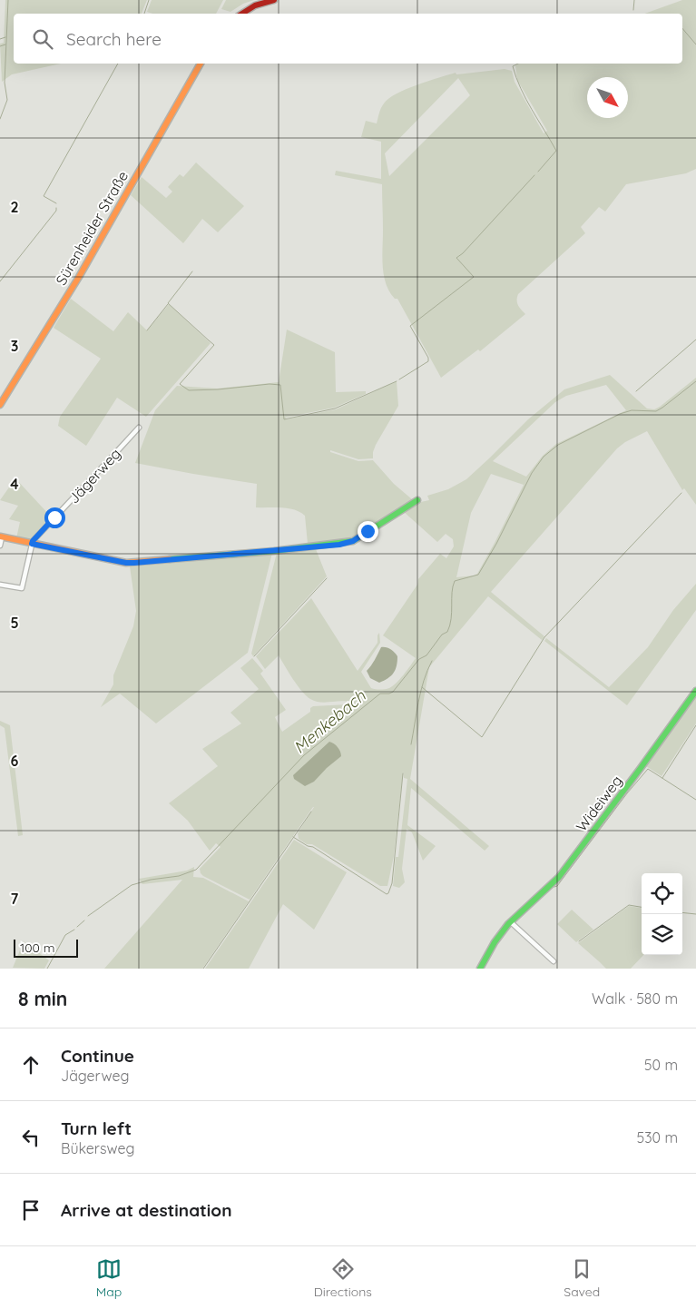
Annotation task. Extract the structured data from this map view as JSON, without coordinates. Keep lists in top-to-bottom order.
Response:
{
  "streets": {
    "street": ["Sürenheider Straße", "Jägerweg", "Wideiweg"]
  },
  "water": ["Menkebach"],
  "scale_bar": "100 m",
  "north": "bottom right",
  "page": {
    "search": "Search here",
    "scale": "100 m",
    "heading": ["8 min", "Walk · 580 m"],
    "list": [
      ["Continue", "Jägerweg", "50 m"],
      ["Turn left", "Bükersweg", "530 m"],
      "Arrive at destination"
    ],
    "nav": ["Map", "Directions", "Saved"]
  },
  "grid": {
    "rows": [
      "2",
      "3",
      "4",
      "5",
      "6",
      "7"
    ]
  }
}
